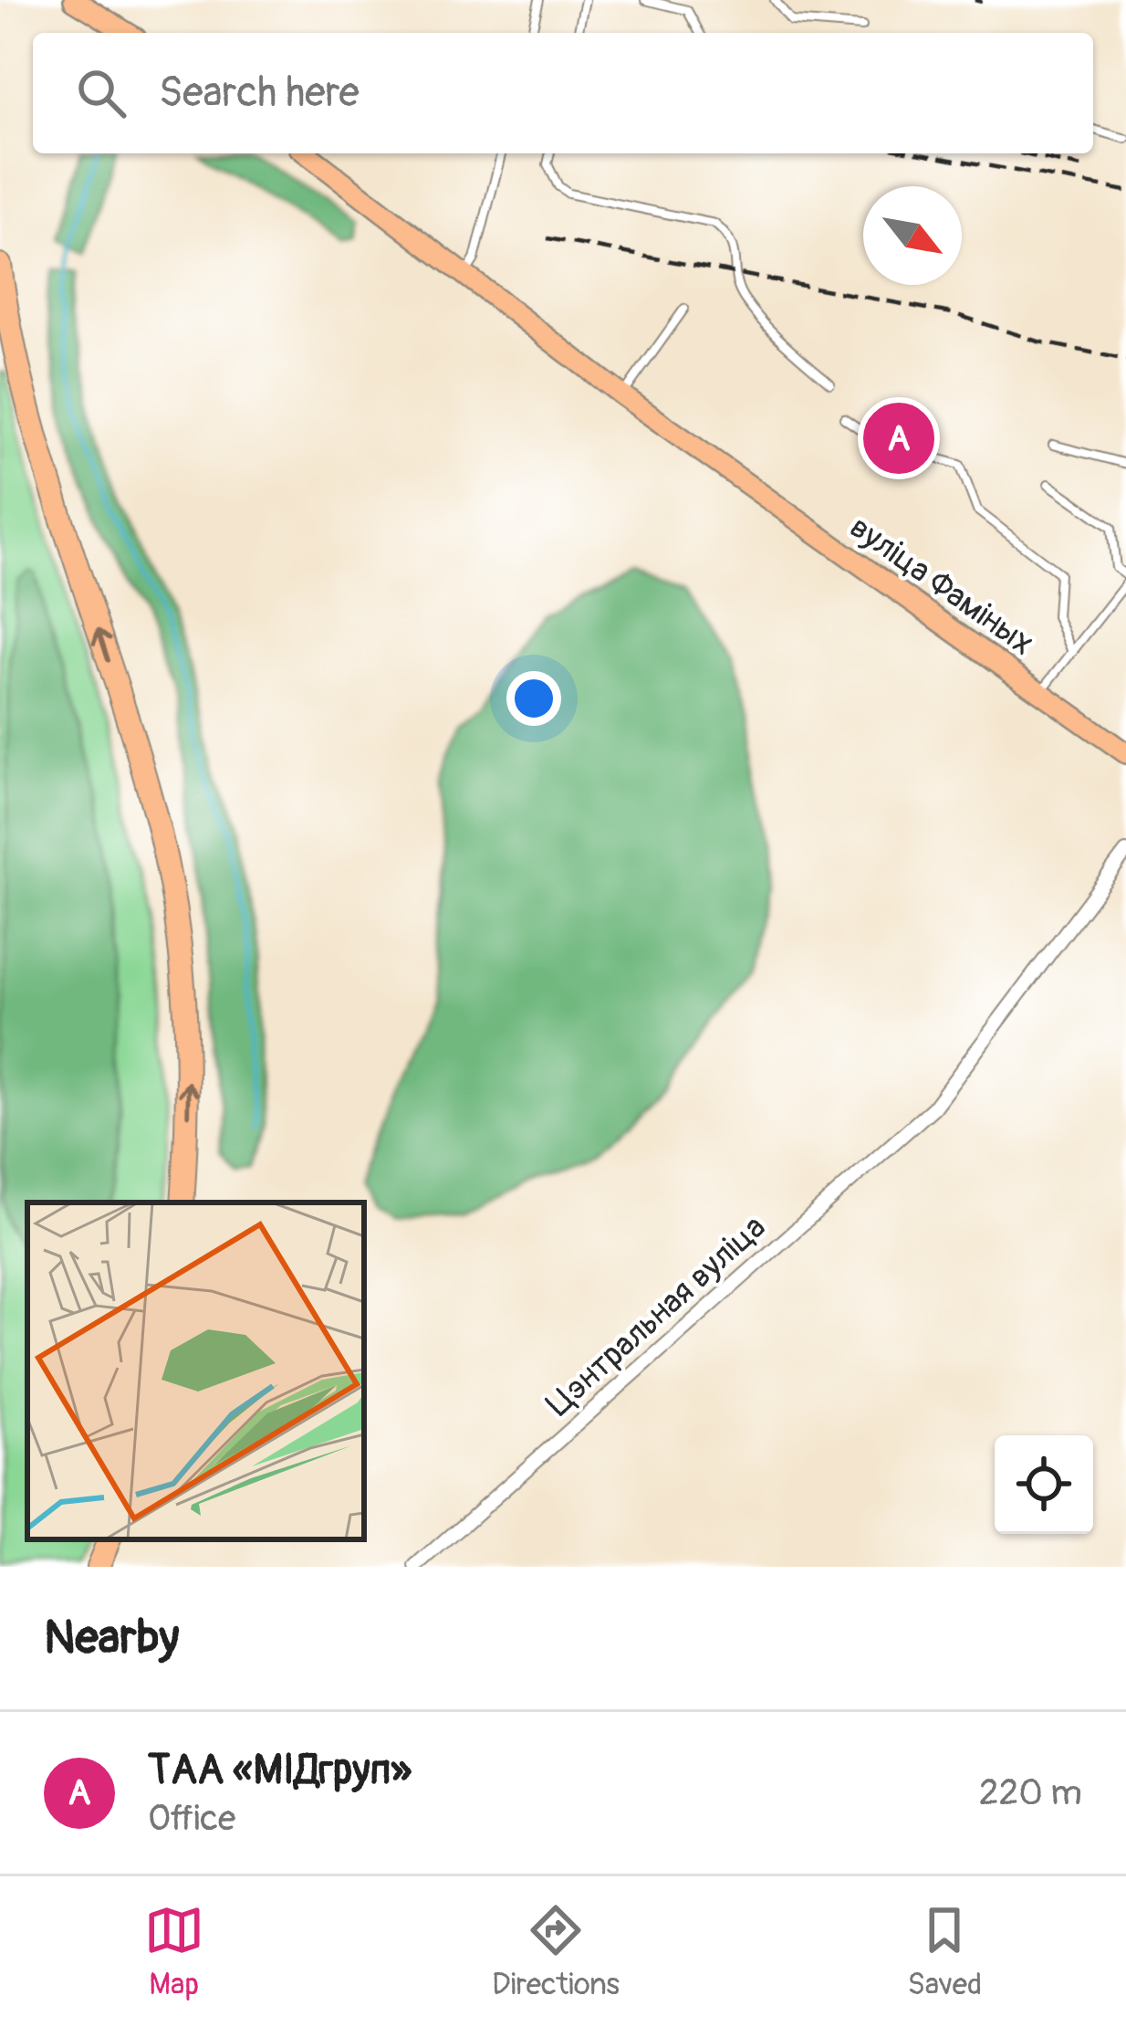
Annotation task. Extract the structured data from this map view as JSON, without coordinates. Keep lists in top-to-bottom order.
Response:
{
  "streets": {
    "main road": ["вуліца Фаміных"],
    "street": ["Цэнтральная вуліца"]
  },
  "north": "bottom right",
  "page": {
    "search": "Search here",
    "pins": "A",
    "heading": "Nearby",
    "list": [
      {
        "mark": "A",
        "name": "ТАА «МІДгруп»",
        "note": "Office",
        "value": "220 m"
      }
    ],
    "nav": ["Map", "Directions", "Saved"]
  }
}
